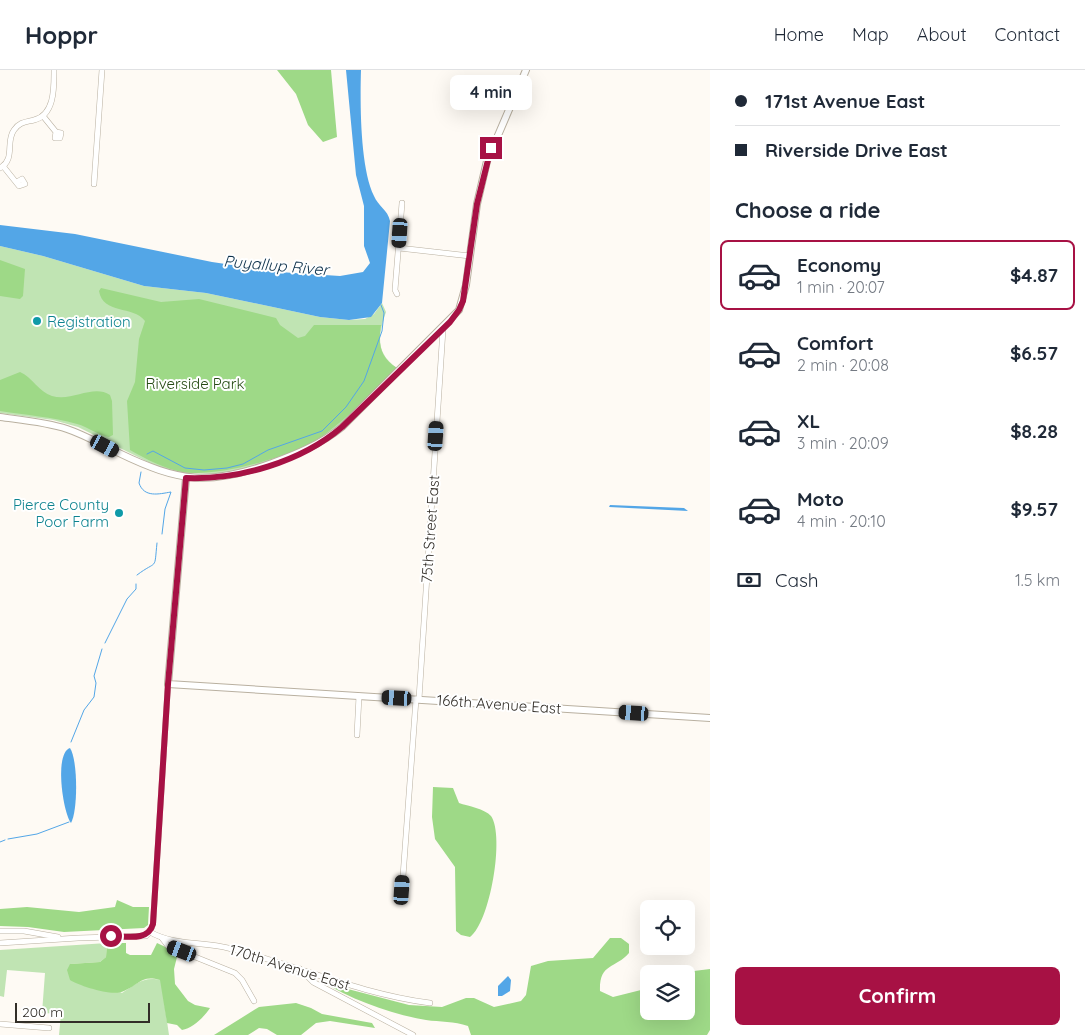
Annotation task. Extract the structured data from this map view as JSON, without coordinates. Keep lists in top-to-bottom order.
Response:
{
  "streets": {
    "street": ["75th Street East", "166th Avenue East", "170th Avenue East"]
  },
  "crossings": [
    ["75th Street East", "166th Avenue East"]
  ],
  "water": ["Puyallup River"],
  "parks": ["Riverside Park"],
  "places": ["Registration", "Pierce County Poor Farm"],
  "scale_bar": "200 m",
  "page": {
    "header": "Hoppr",
    "nav": [
      "Home",
      "Map",
      "About",
      "Contact"
    ],
    "banner": ["171st Avenue East", "Riverside Drive East"],
    "bubble": "4 min",
    "heading": "Choose a ride",
    "list": [
      {
        "name": "Economy",
        "note": "1 min · 20:07",
        "value": "$4.87"
      },
      {
        "name": "Comfort",
        "note": "2 min · 20:08",
        "value": "$6.57"
      },
      {
        "name": "XL",
        "note": "3 min · 20:09",
        "value": "$8.28"
      },
      {
        "name": "Moto",
        "note": "4 min · 20:10",
        "value": "$9.57"
      }
    ],
    "pay": ["Cash", "1.5 km"],
    "buttons": "Confirm",
    "scale": "200 m"
  }
}
